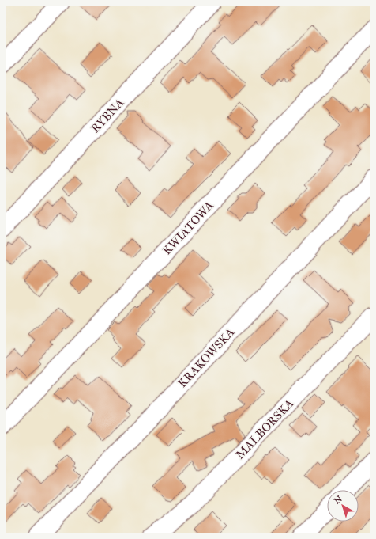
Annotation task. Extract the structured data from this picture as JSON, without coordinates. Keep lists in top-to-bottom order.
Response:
{
  "streets": {
    "street": [
      "RYBNA",
      "KWIATOWA",
      "KRAKOWSKA",
      "MALBORSKA"
    ]
  },
  "north": "top left"
}
